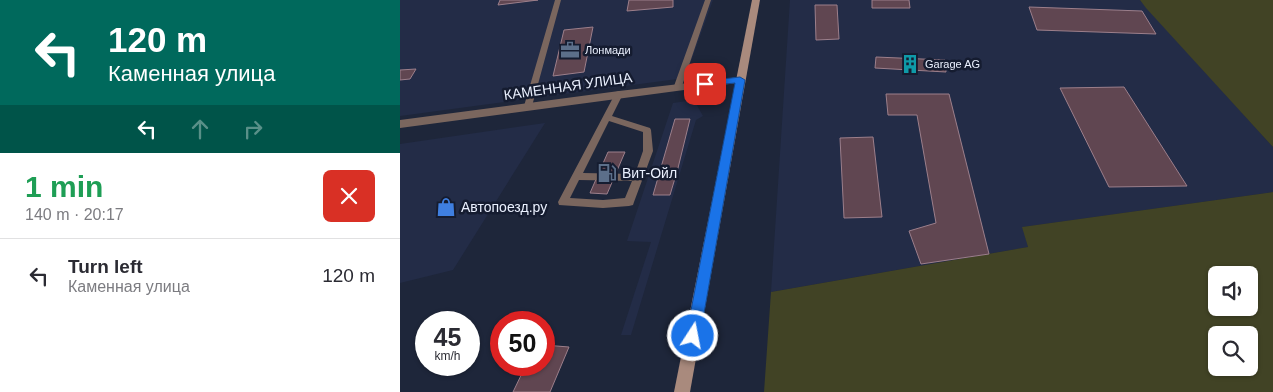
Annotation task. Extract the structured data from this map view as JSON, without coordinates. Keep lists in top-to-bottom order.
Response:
{
  "streets": {
    "street": ["КАМЕННАЯ УЛИЦА"]
  },
  "places": {
    "office": ["Лонмади"],
    "building": ["Garage AG"],
    "fuel station": ["Вит-Ойл"],
    "shop": ["Автопоезд.ру"]
  },
  "page": {
    "turn": ["120 m", "Каменная улица"],
    "heading": ["1 min", "140 m · 20:17"],
    "list": [
      {
        "name": "Turn left",
        "note": "Каменная улица",
        "value": "120 m"
      }
    ],
    "speed": "45 km/h",
    "limit": "50"
  }
}
